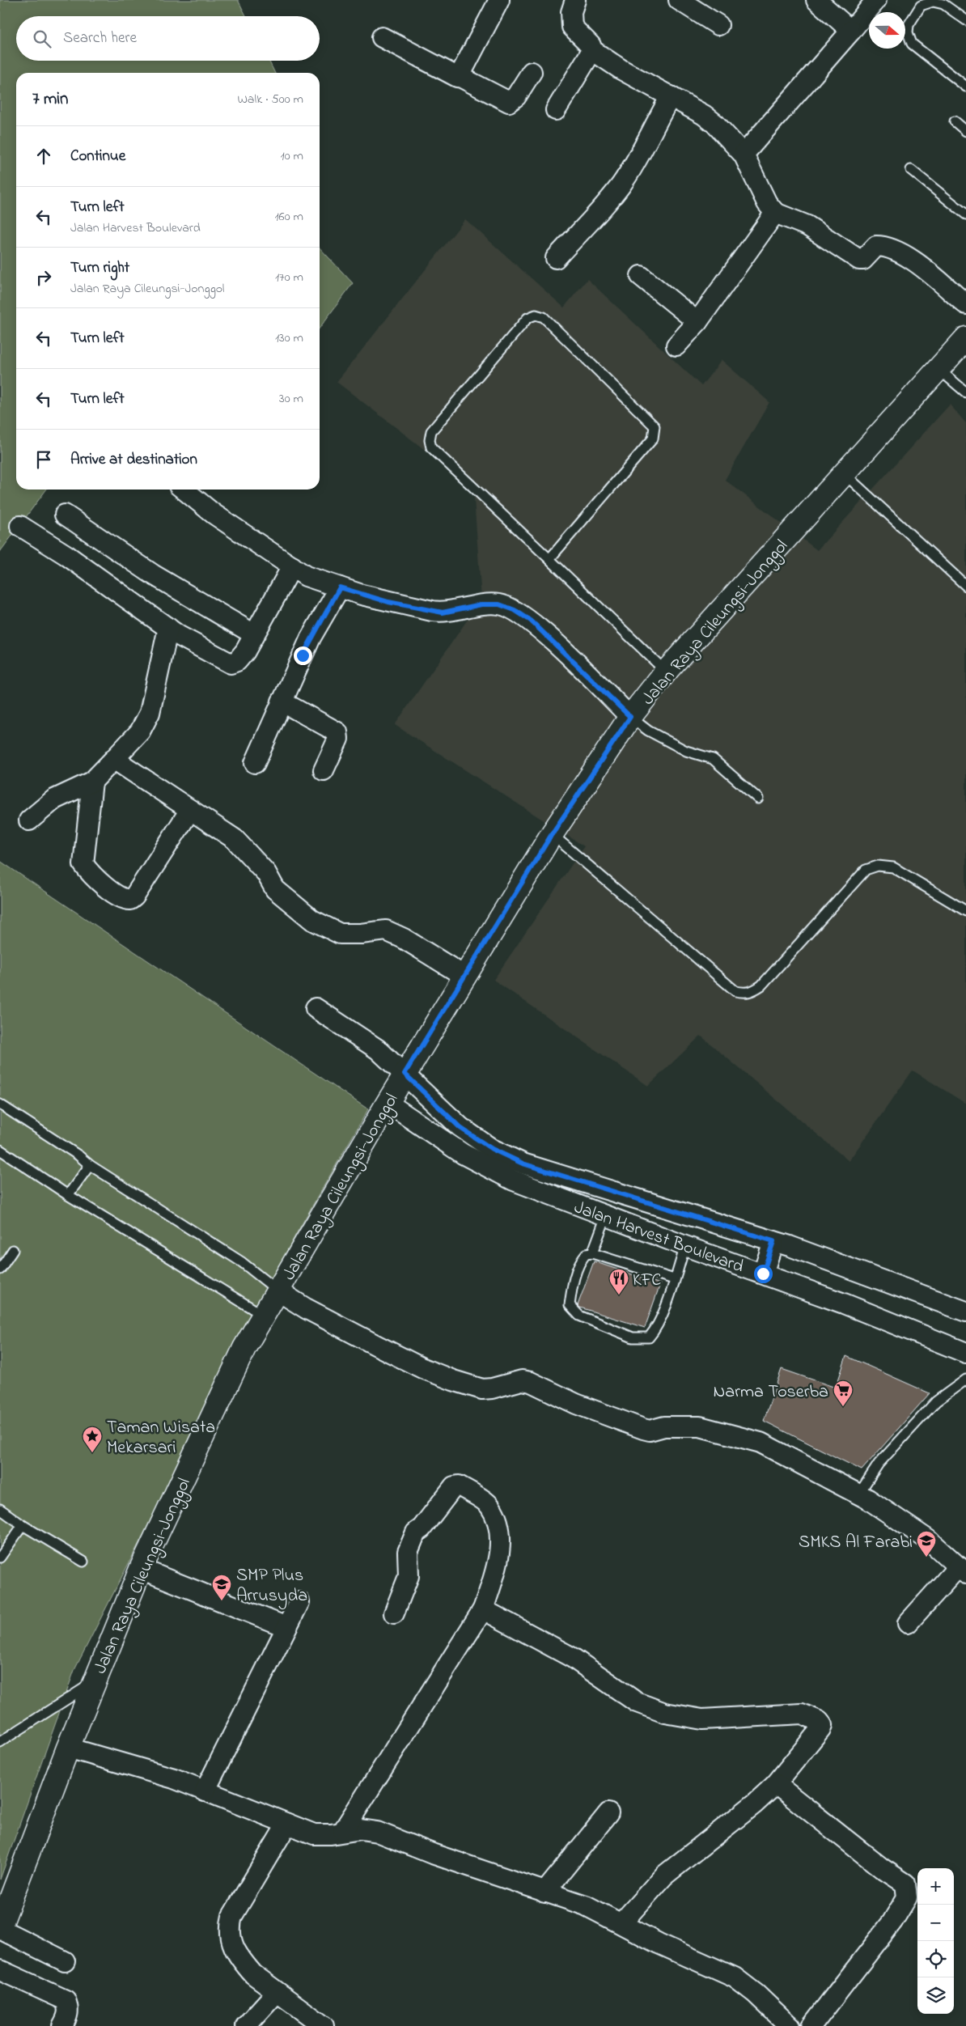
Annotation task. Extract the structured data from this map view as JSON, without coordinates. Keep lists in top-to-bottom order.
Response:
{
  "streets": {
    "main road": ["Jalan Raya Cileungsi-Jonggol"],
    "street": ["Jalan Harvest Boulevard"]
  },
  "crossings": [
    ["Jalan Raya Cileungsi-Jonggol", "Jalan Harvest Boulevard"]
  ],
  "places": {
    "restaurant": ["KFC"],
    "supermarket": ["Narma Toserba"],
    "place": ["Taman Wisata Mekarsari"],
    "school or university": ["SMKS Al Farabi", "SMP Plus Arrusyda"]
  },
  "north": "right",
  "page": {
    "search": "Search here",
    "heading": ["7 min", "Walk · 500 m"],
    "list": [
      ["Continue", "10 m"],
      ["Turn left", "Jalan Harvest Boulevard", "160 m"],
      ["Turn right", "Jalan Raya Cileungsi-Jonggol", "170 m"],
      ["Turn left", "130 m"],
      ["Turn left", "30 m"],
      "Arrive at destination"
    ],
    "map_buttons": ["+", "−"]
  }
}
